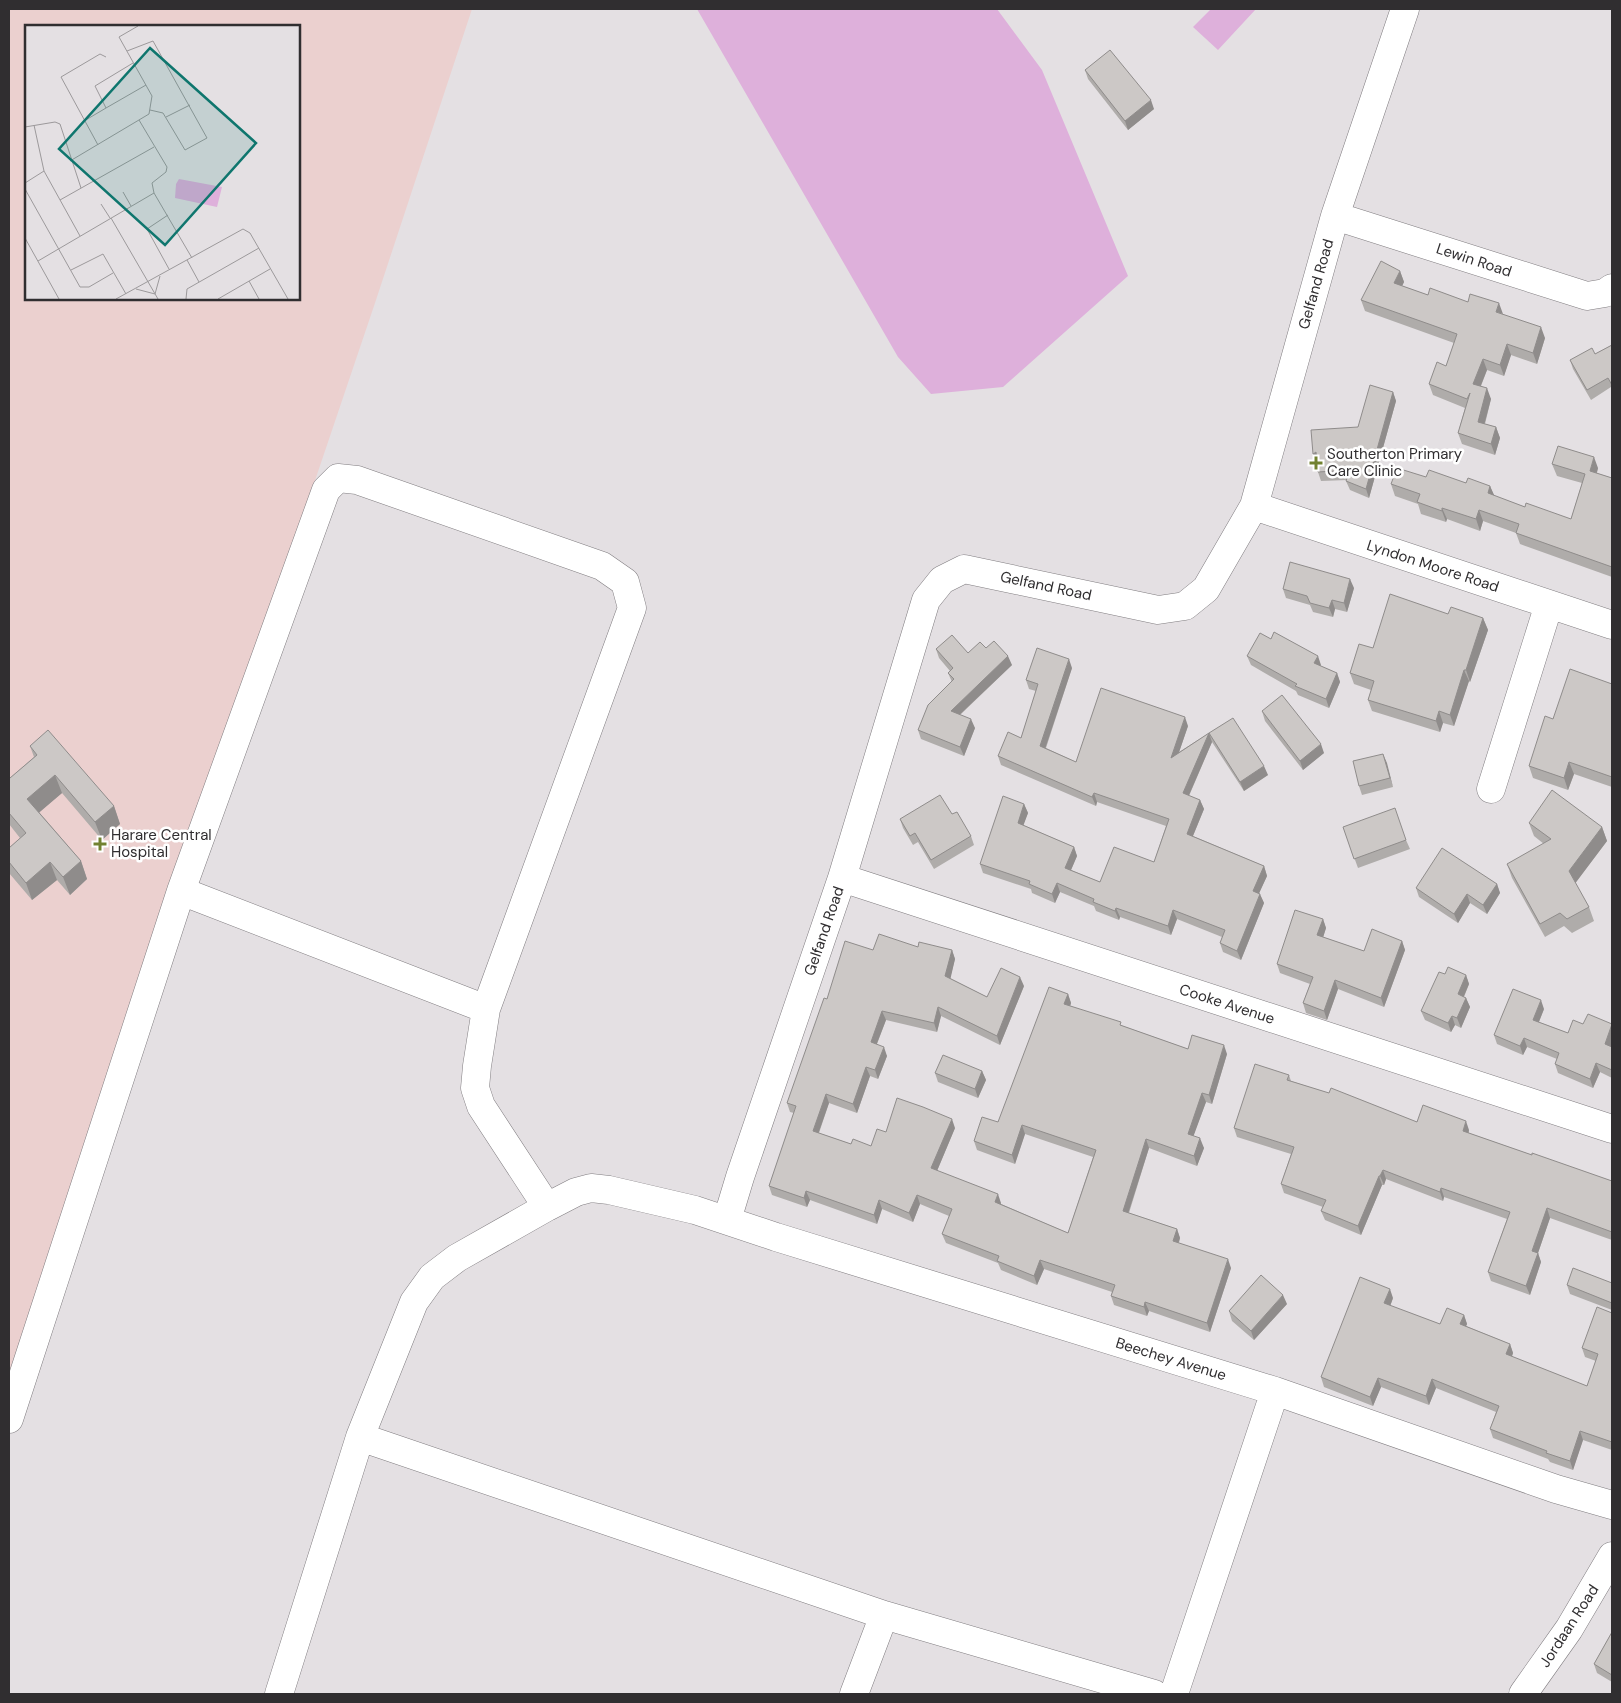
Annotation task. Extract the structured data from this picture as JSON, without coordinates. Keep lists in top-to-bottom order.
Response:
{
  "streets": {
    "street": [
      "Lewin Road",
      "Gelfand Road",
      "Lyndon Moore Road",
      "Cooke Avenue",
      "Beechey Avenue",
      "Jordaan Road"
    ]
  },
  "crossings": [
    ["Lewin Road", "Gelfand Road"],
    ["Gelfand Road", "Lyndon Moore Road"],
    ["Gelfand Road", "Cooke Avenue"],
    ["Gelfand Road", "Beechey Avenue"]
  ],
  "places": {
    "health": ["Southerton Primary Care Clinic", "Harare Central Hospital"]
  }
}
